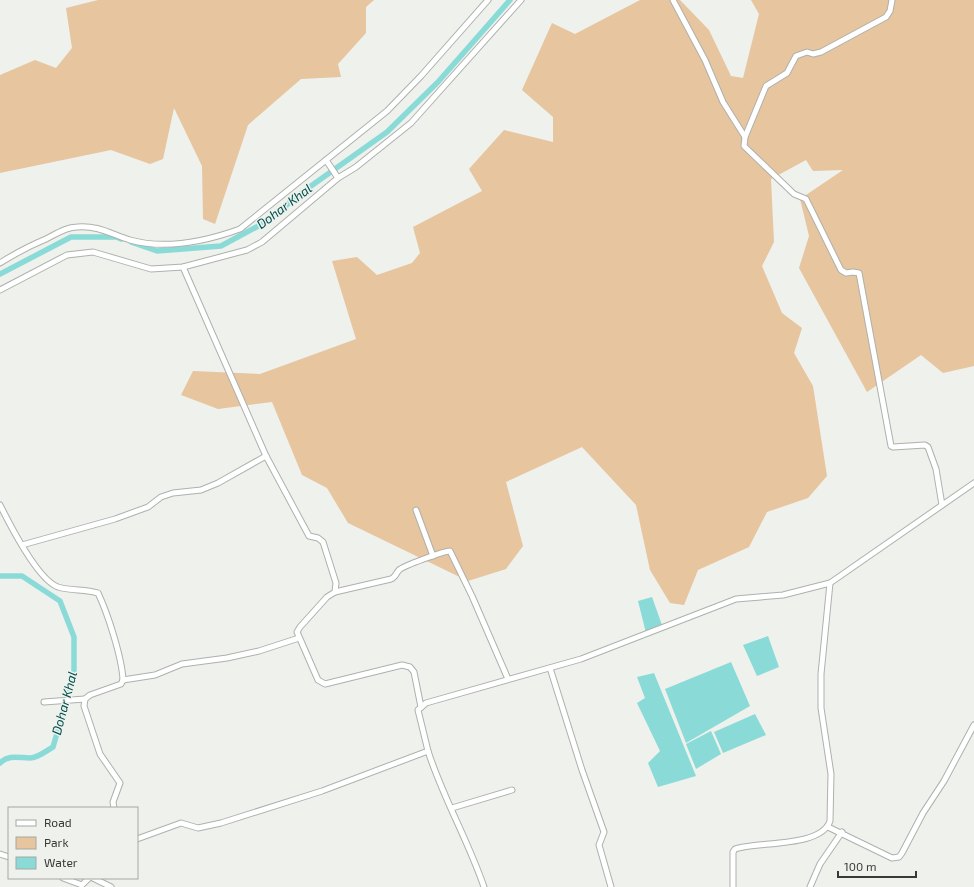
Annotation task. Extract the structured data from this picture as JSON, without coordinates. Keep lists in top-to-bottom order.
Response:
{
  "water": ["Dohar Khal"],
  "legend": ["Road", "Park", "Water"],
  "scale_bar": "100 m"
}
